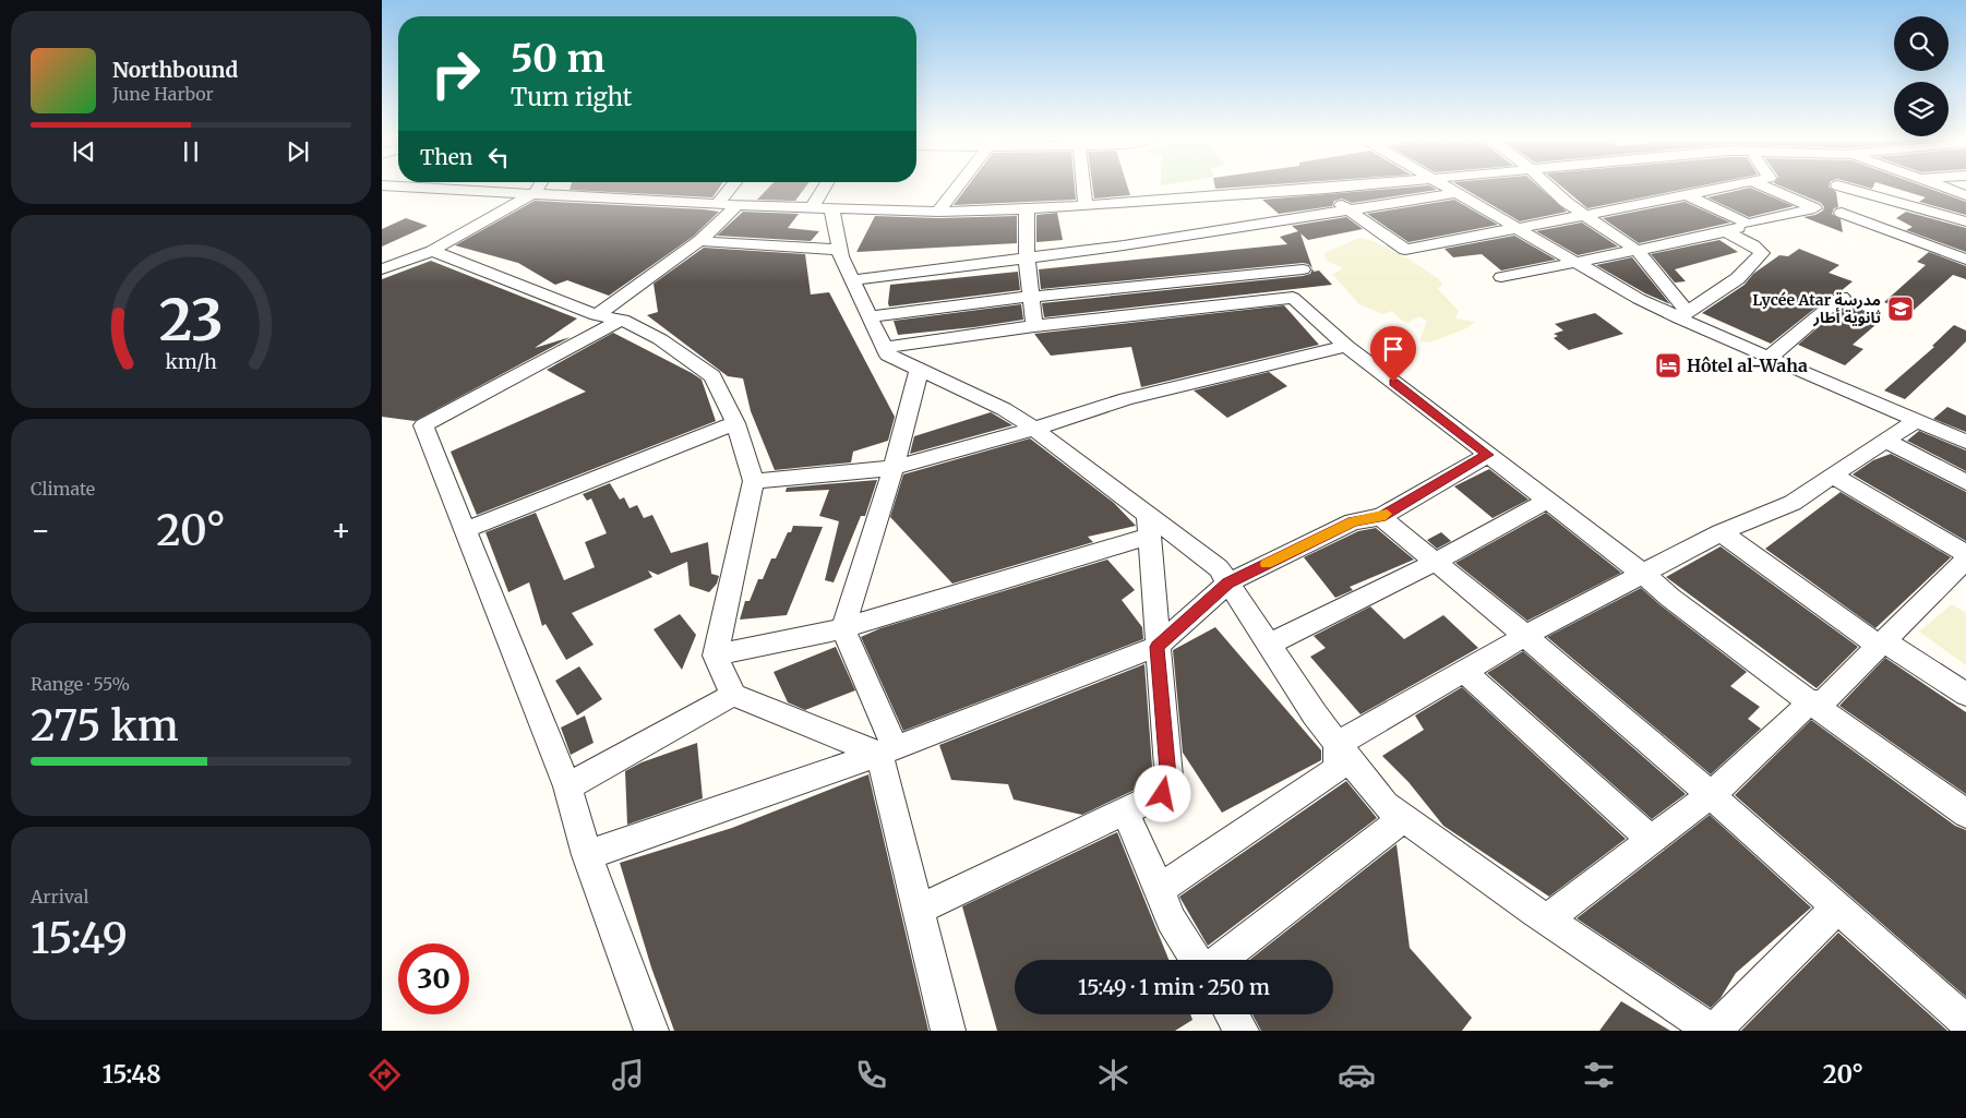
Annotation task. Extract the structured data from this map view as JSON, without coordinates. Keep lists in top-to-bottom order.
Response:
{
  "places": {
    "school or university": ["Lycée Atar مدرسة ثانوية أطار"],
    "hotel": ["Hôtel al-Waha"]
  },
  "page": {
    "turn": ["50 m", "Turn right"],
    "song": ["Northbound", "June Harbor"],
    "then": "Then",
    "tile": [
      "Climate",
      ["Range · 55%", "275 km"],
      ["Arrival", "15:49"]
    ],
    "heat": ["−", "20°", "+"],
    "limit": "30",
    "trip": "15:49 · 1 min · 250 m",
    "tabs": ["15:48", "20°"],
    "gauge": ["23", "km/h"]
  }
}
